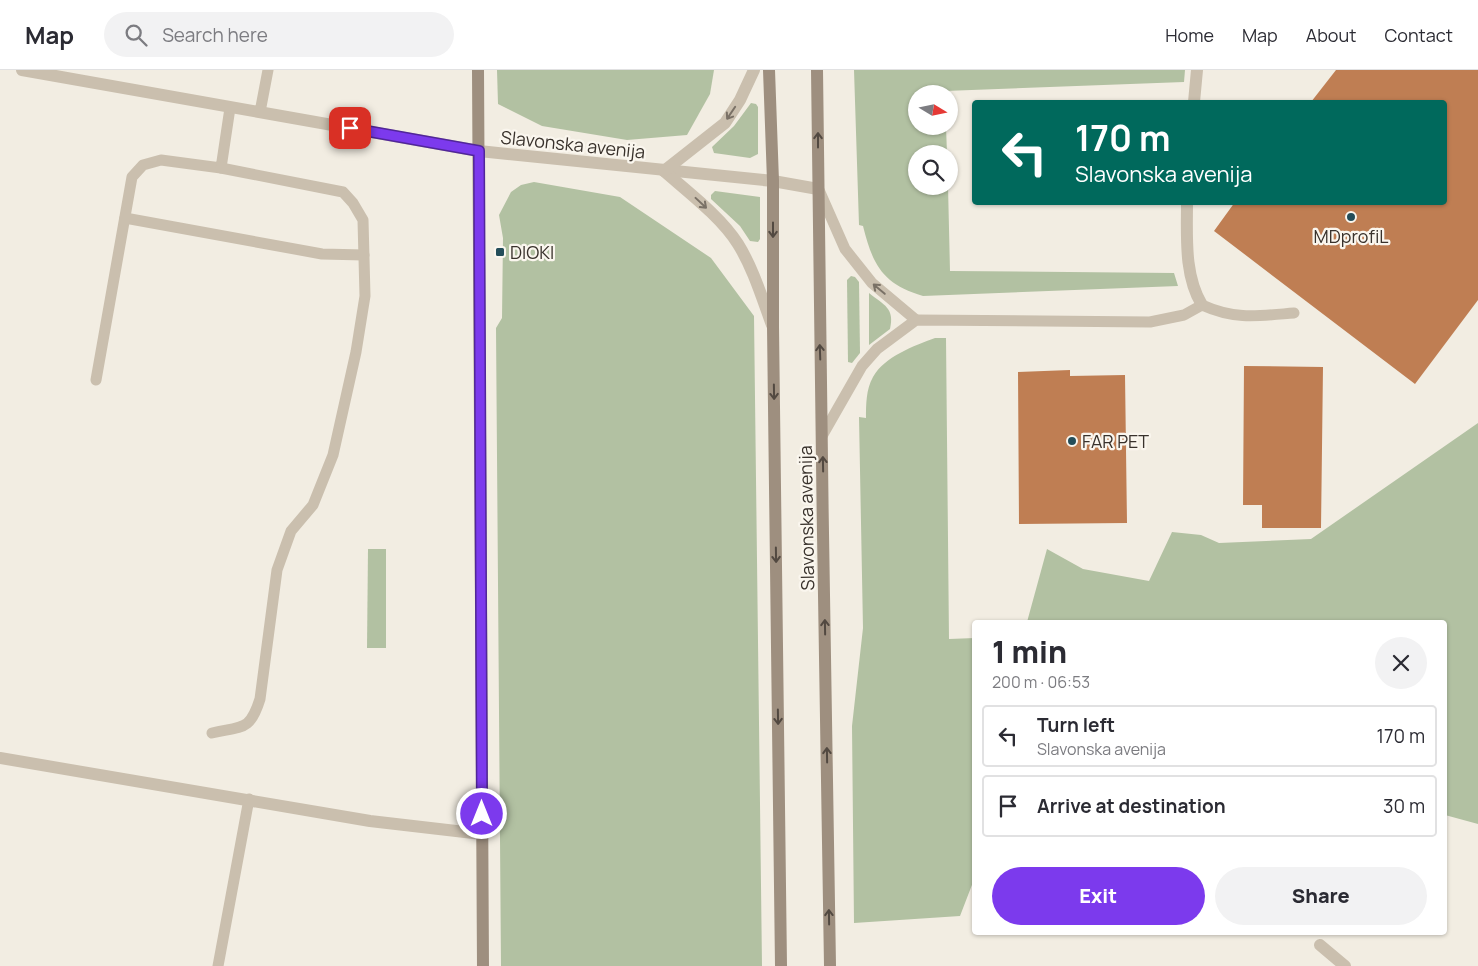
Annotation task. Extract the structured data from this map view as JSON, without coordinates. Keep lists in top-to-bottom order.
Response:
{
  "streets": {
    "main road": ["Slavonska avenija"]
  },
  "places": {
    "other": ["MDprofiL", "FAR PET"],
    "transit": ["DIOKI"]
  },
  "north": "right",
  "page": {
    "header": "Map",
    "search": "Search here",
    "nav": [
      "Home",
      "Map",
      "About",
      "Contact"
    ],
    "turn": ["170 m", "Slavonska avenija"],
    "heading": ["1 min", "200 m · 06:53"],
    "list": [
      {
        "name": "Turn left",
        "note": "Slavonska avenija",
        "value": "170 m"
      },
      {
        "name": "Arrive at destination",
        "value": "30 m"
      }
    ],
    "buttons": ["Exit", "Share"]
  }
}
